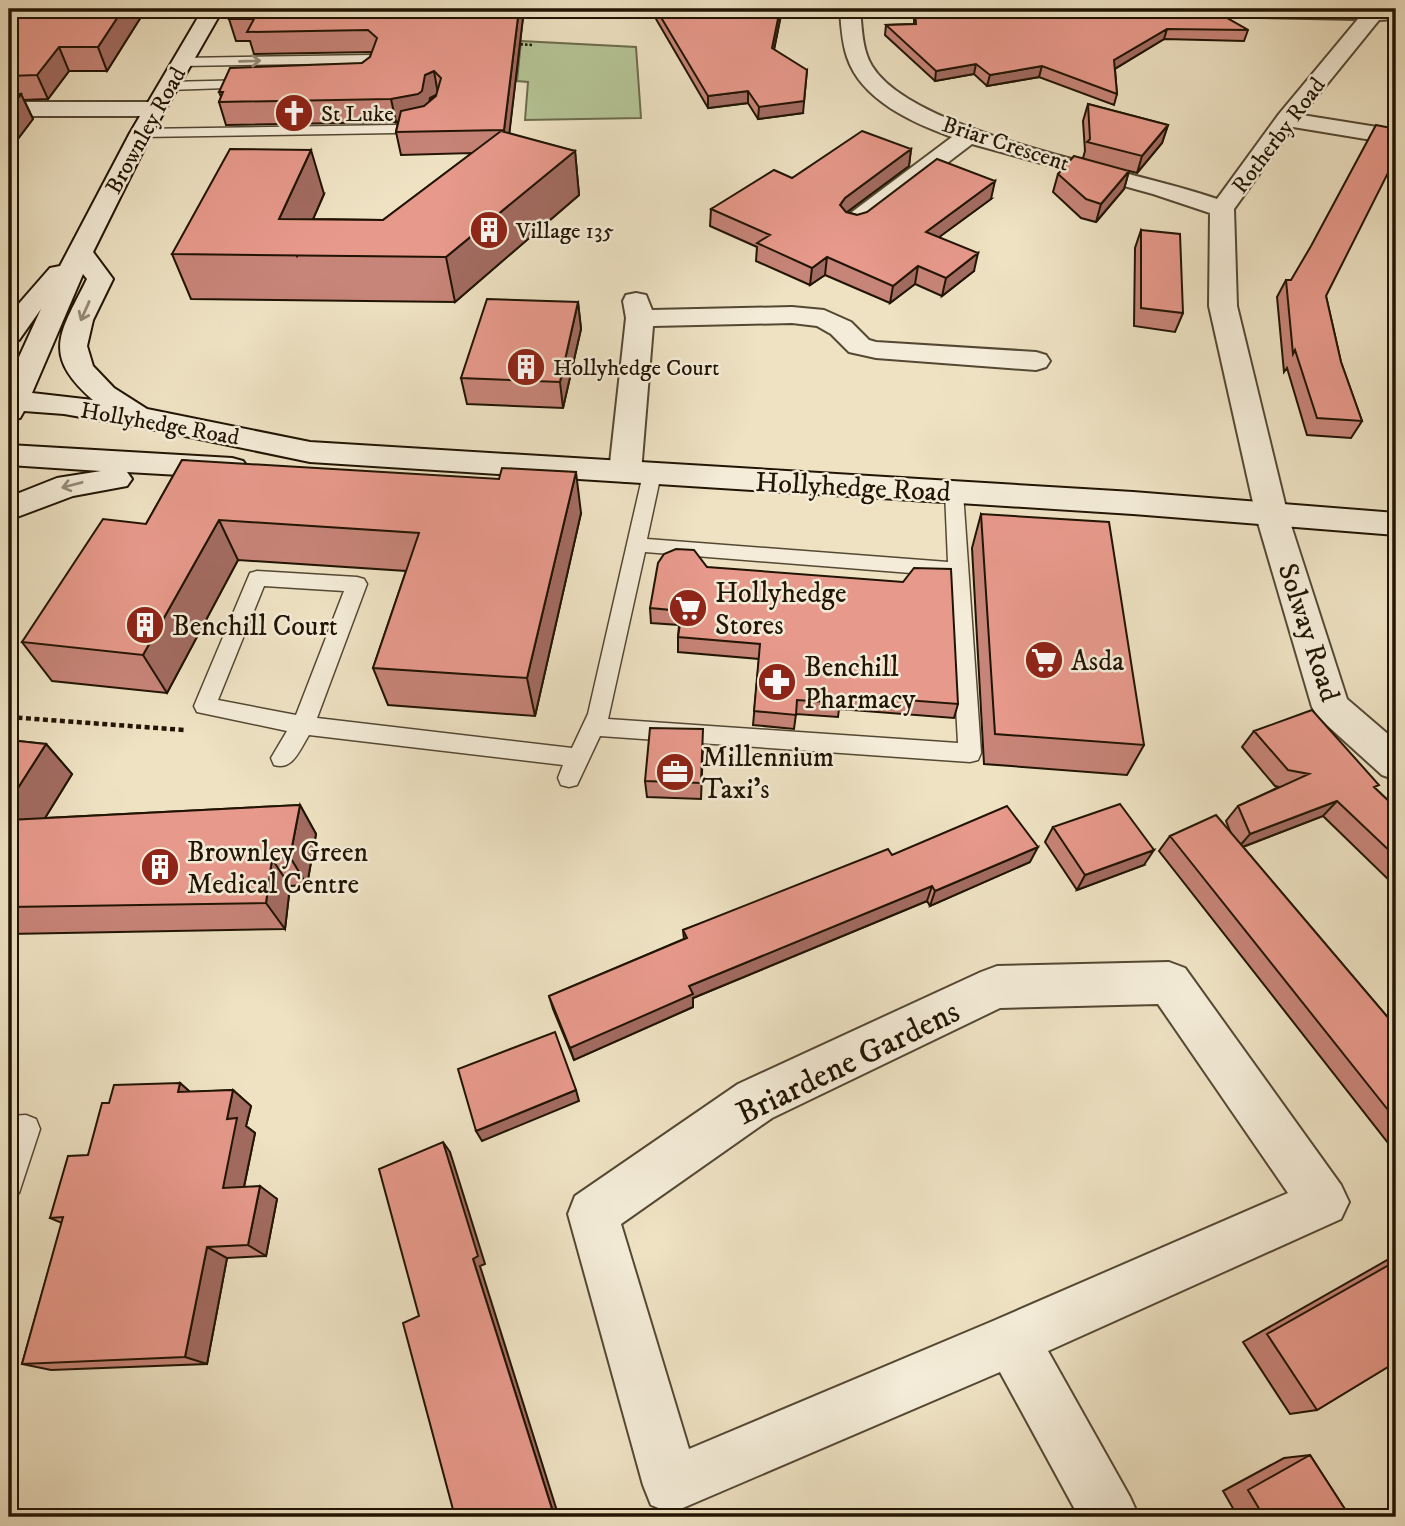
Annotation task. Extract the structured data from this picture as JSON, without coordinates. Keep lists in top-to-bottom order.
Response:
{
  "streets": {
    "street": [
      "Brownley Road",
      "Rotherby Road",
      "Briar Crescent",
      "Hollyhedge Road",
      "Solway Road",
      "Briardene Gardens"
    ]
  },
  "crossings": [
    ["Brownley Road", "Hollyhedge Road"],
    ["Rotherby Road", "Briar Crescent"],
    ["Rotherby Road", "Hollyhedge Road"],
    ["Rotherby Road", "Solway Road"],
    ["Hollyhedge Road", "Solway Road"]
  ],
  "places": {
    "church": ["St Luke"],
    "building": [
      "Village 135",
      "Hollyhedge Court",
      "Benchill Court",
      "Brownley Green Medical Centre"
    ],
    "supermarket": ["Hollyhedge Stores", "Asda"],
    "pharmacy": ["Benchill Pharmacy"],
    "office": ["Millennium Taxi's"]
  }
}
